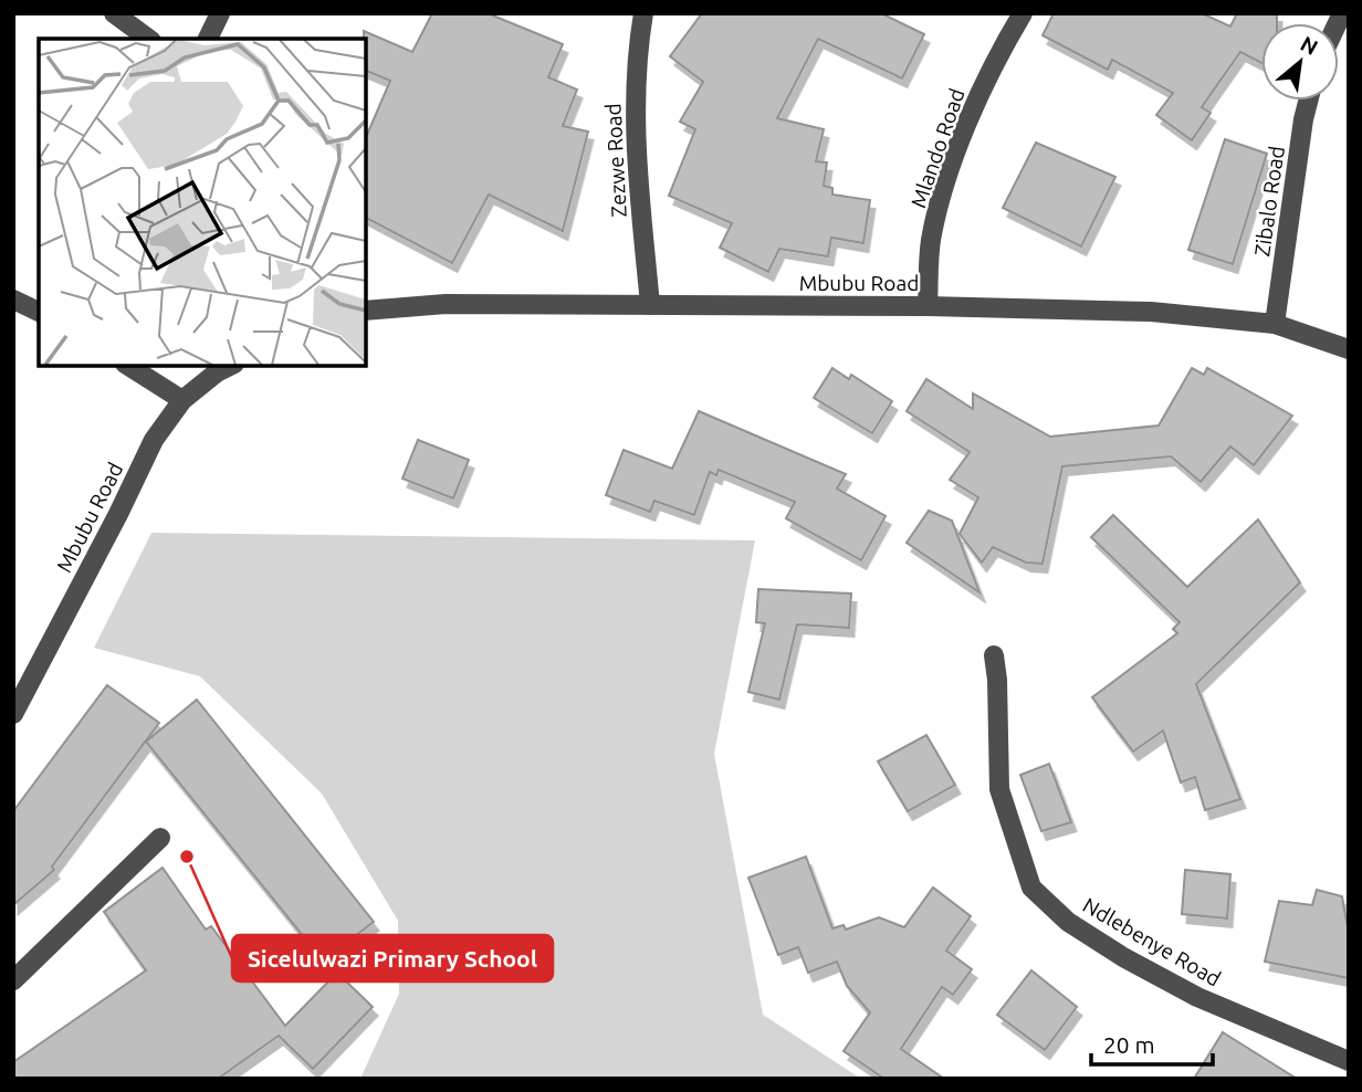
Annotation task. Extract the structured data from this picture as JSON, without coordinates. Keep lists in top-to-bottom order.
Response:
{
  "streets": {
    "street": [
      "Mlando Road",
      "Zezwe Road",
      "Zibalo Road",
      "Mbubu Road",
      "Ndlebenye Road"
    ]
  },
  "crossings": [
    ["Mlando Road", "Mbubu Road"],
    ["Zezwe Road", "Mbubu Road"],
    ["Zibalo Road", "Mbubu Road"]
  ],
  "places": ["Sicelulwazi Primary School"],
  "scale_bar": "20 m",
  "north": "top right"
}
